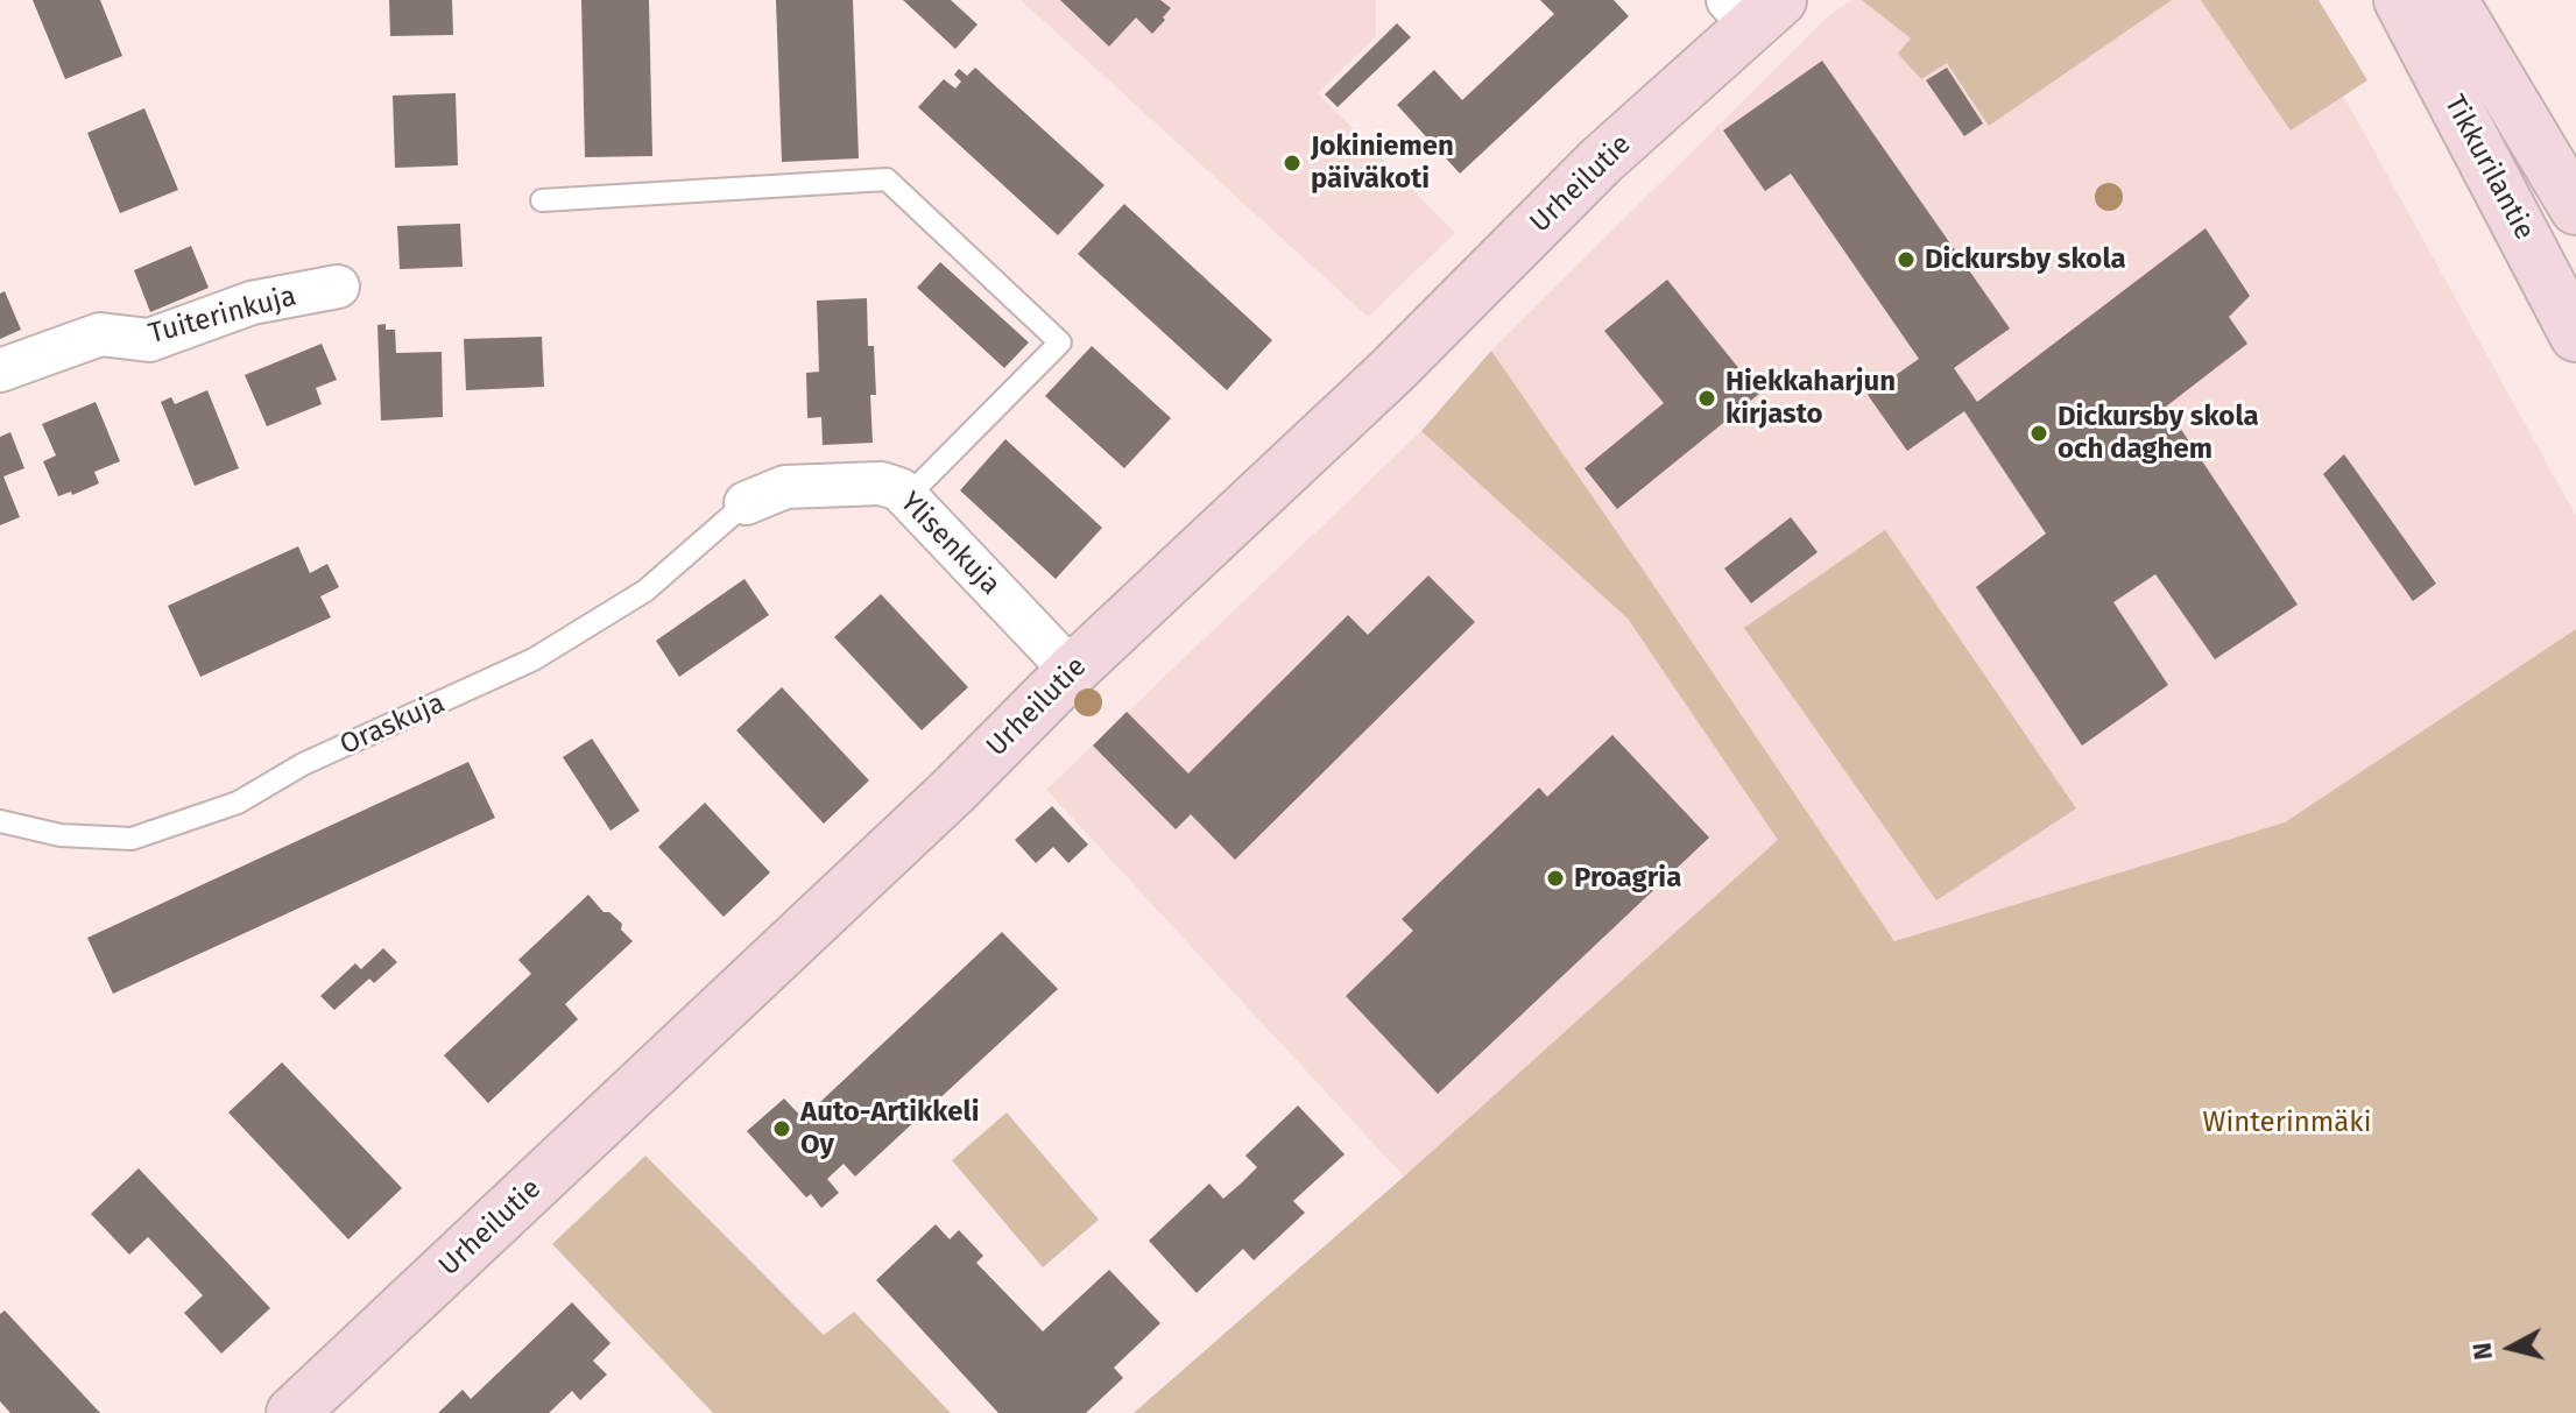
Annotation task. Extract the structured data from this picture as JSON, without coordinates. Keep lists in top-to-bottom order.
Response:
{
  "streets": {
    "main road": ["Tikkurilantie", "Urheilutie"],
    "street": ["Tuiterinkuja", "Ylisenkuja"],
    "lane": ["Oraskuja"]
  },
  "crossings": [
    ["Urheilutie", "Ylisenkuja"],
    ["Ylisenkuja", "Oraskuja"]
  ],
  "parks": ["Winterinmäki"],
  "places": [
    "Jokiniemen päiväkoti",
    "Dickursby skola",
    "Hiekkaharjun kirjasto",
    "Dickursby skola och daghem",
    "Proagria",
    "Auto-Artikkeli Oy"
  ],
  "north": "left"
}
